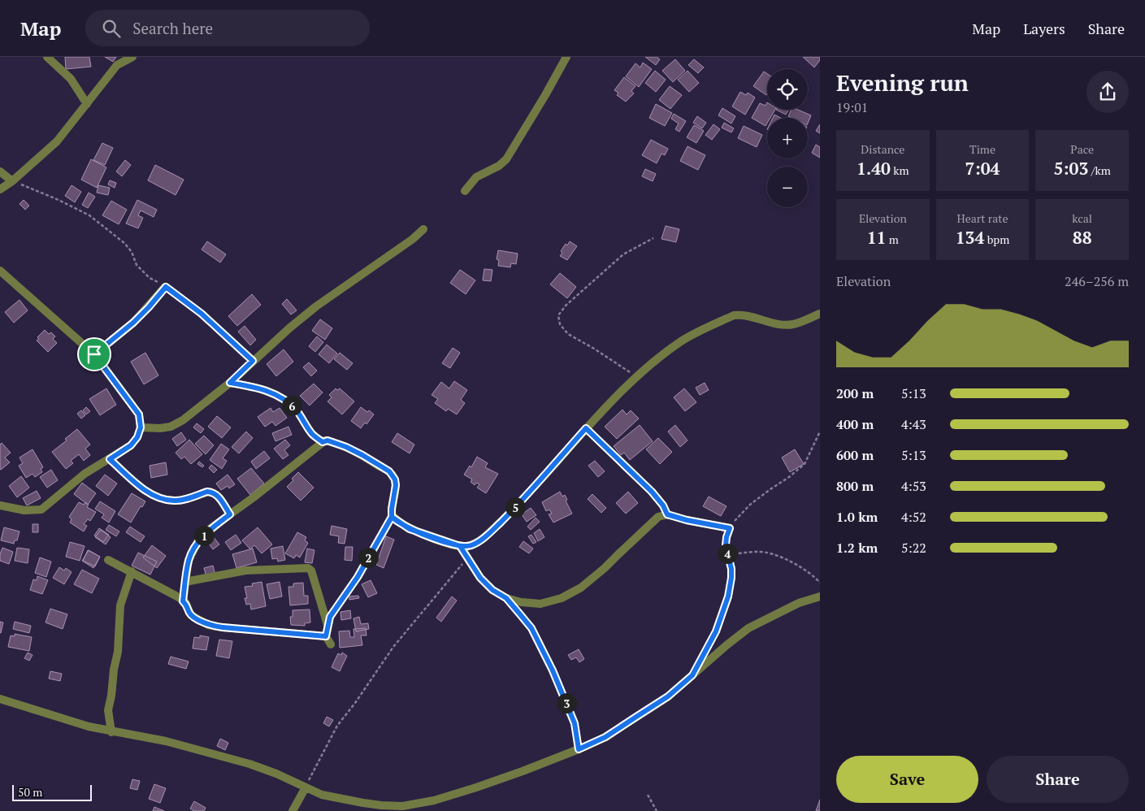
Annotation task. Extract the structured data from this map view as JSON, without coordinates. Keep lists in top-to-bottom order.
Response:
{
  "scale_bar": "50 m",
  "page": {
    "header": "Map",
    "search": "Search here",
    "nav": ["Map", "Layers", "Share"],
    "heading": ["Evening run", "19:01"],
    "map_buttons": ["+", "−"],
    "stats": [
      ["Distance", "1.40 km"],
      ["Time", "7:04"],
      ["Pace", "5:03 /km"],
      ["Elevation", "11 m"],
      ["Heart rate", "134 bpm"],
      ["kcal", "88"]
    ],
    "chart": ["Elevation", "246–256 m"],
    "list": [
      {
        "name": "200 m",
        "note": "5:13"
      },
      {
        "name": "400 m",
        "note": "4:43"
      },
      {
        "name": "600 m",
        "note": "5:13"
      },
      {
        "name": "800 m",
        "note": "4:53"
      },
      {
        "name": "1.0 km",
        "note": "4:52"
      },
      {
        "name": "1.2 km",
        "note": "5:22"
      }
    ],
    "pins": [
      "6",
      "5",
      "1",
      "4",
      "2",
      "3"
    ],
    "buttons": ["Save", "Share"],
    "scale": "50 m"
  }
}
